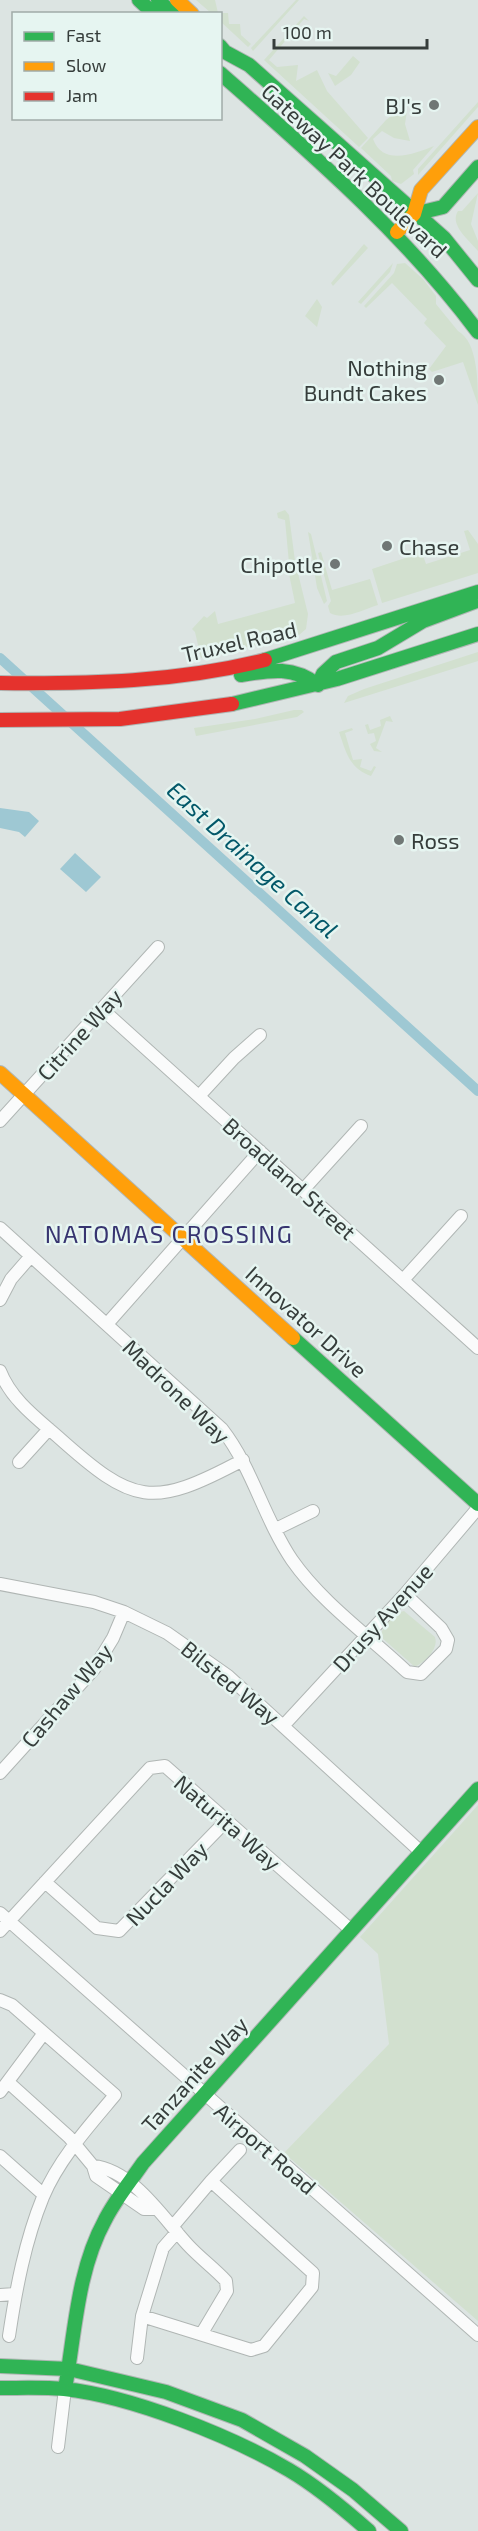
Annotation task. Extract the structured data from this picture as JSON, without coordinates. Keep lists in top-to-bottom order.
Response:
{
  "streets": {
    "street": [
      "Gateway Park Boulevard",
      "Truxel Road",
      "Citrine Way",
      "Broadland Street",
      "Innovator Drive",
      "Madrone Way",
      "Drusy Avenue",
      "Bilsted Way",
      "Cashaw Way",
      "Naturita Way",
      "Nucla Way",
      "Tanzanite Way",
      "Airport Road"
    ]
  },
  "crossings": [
    ["Citrine Way", "Broadland Street"],
    ["Citrine Way", "Innovator Drive"],
    ["Innovator Drive", "Drusy Avenue"],
    ["Madrone Way", "Drusy Avenue"],
    ["Drusy Avenue", "Bilsted Way"],
    ["Bilsted Way", "Cashaw Way"],
    ["Bilsted Way", "Tanzanite Way"],
    ["Naturita Way", "Nucla Way"],
    ["Naturita Way", "Tanzanite Way"],
    ["Naturita Way", "Airport Road"],
    ["Tanzanite Way", "Airport Road"]
  ],
  "districts": ["NATOMAS CROSSING"],
  "water": ["East Drainage Canal"],
  "places": [
    "BJ's",
    "Nothing Bundt Cakes",
    "Chase",
    "Chipotle",
    "Ross"
  ],
  "legend": ["Fast", "Slow", "Jam"],
  "scale_bar": "100 m"
}
